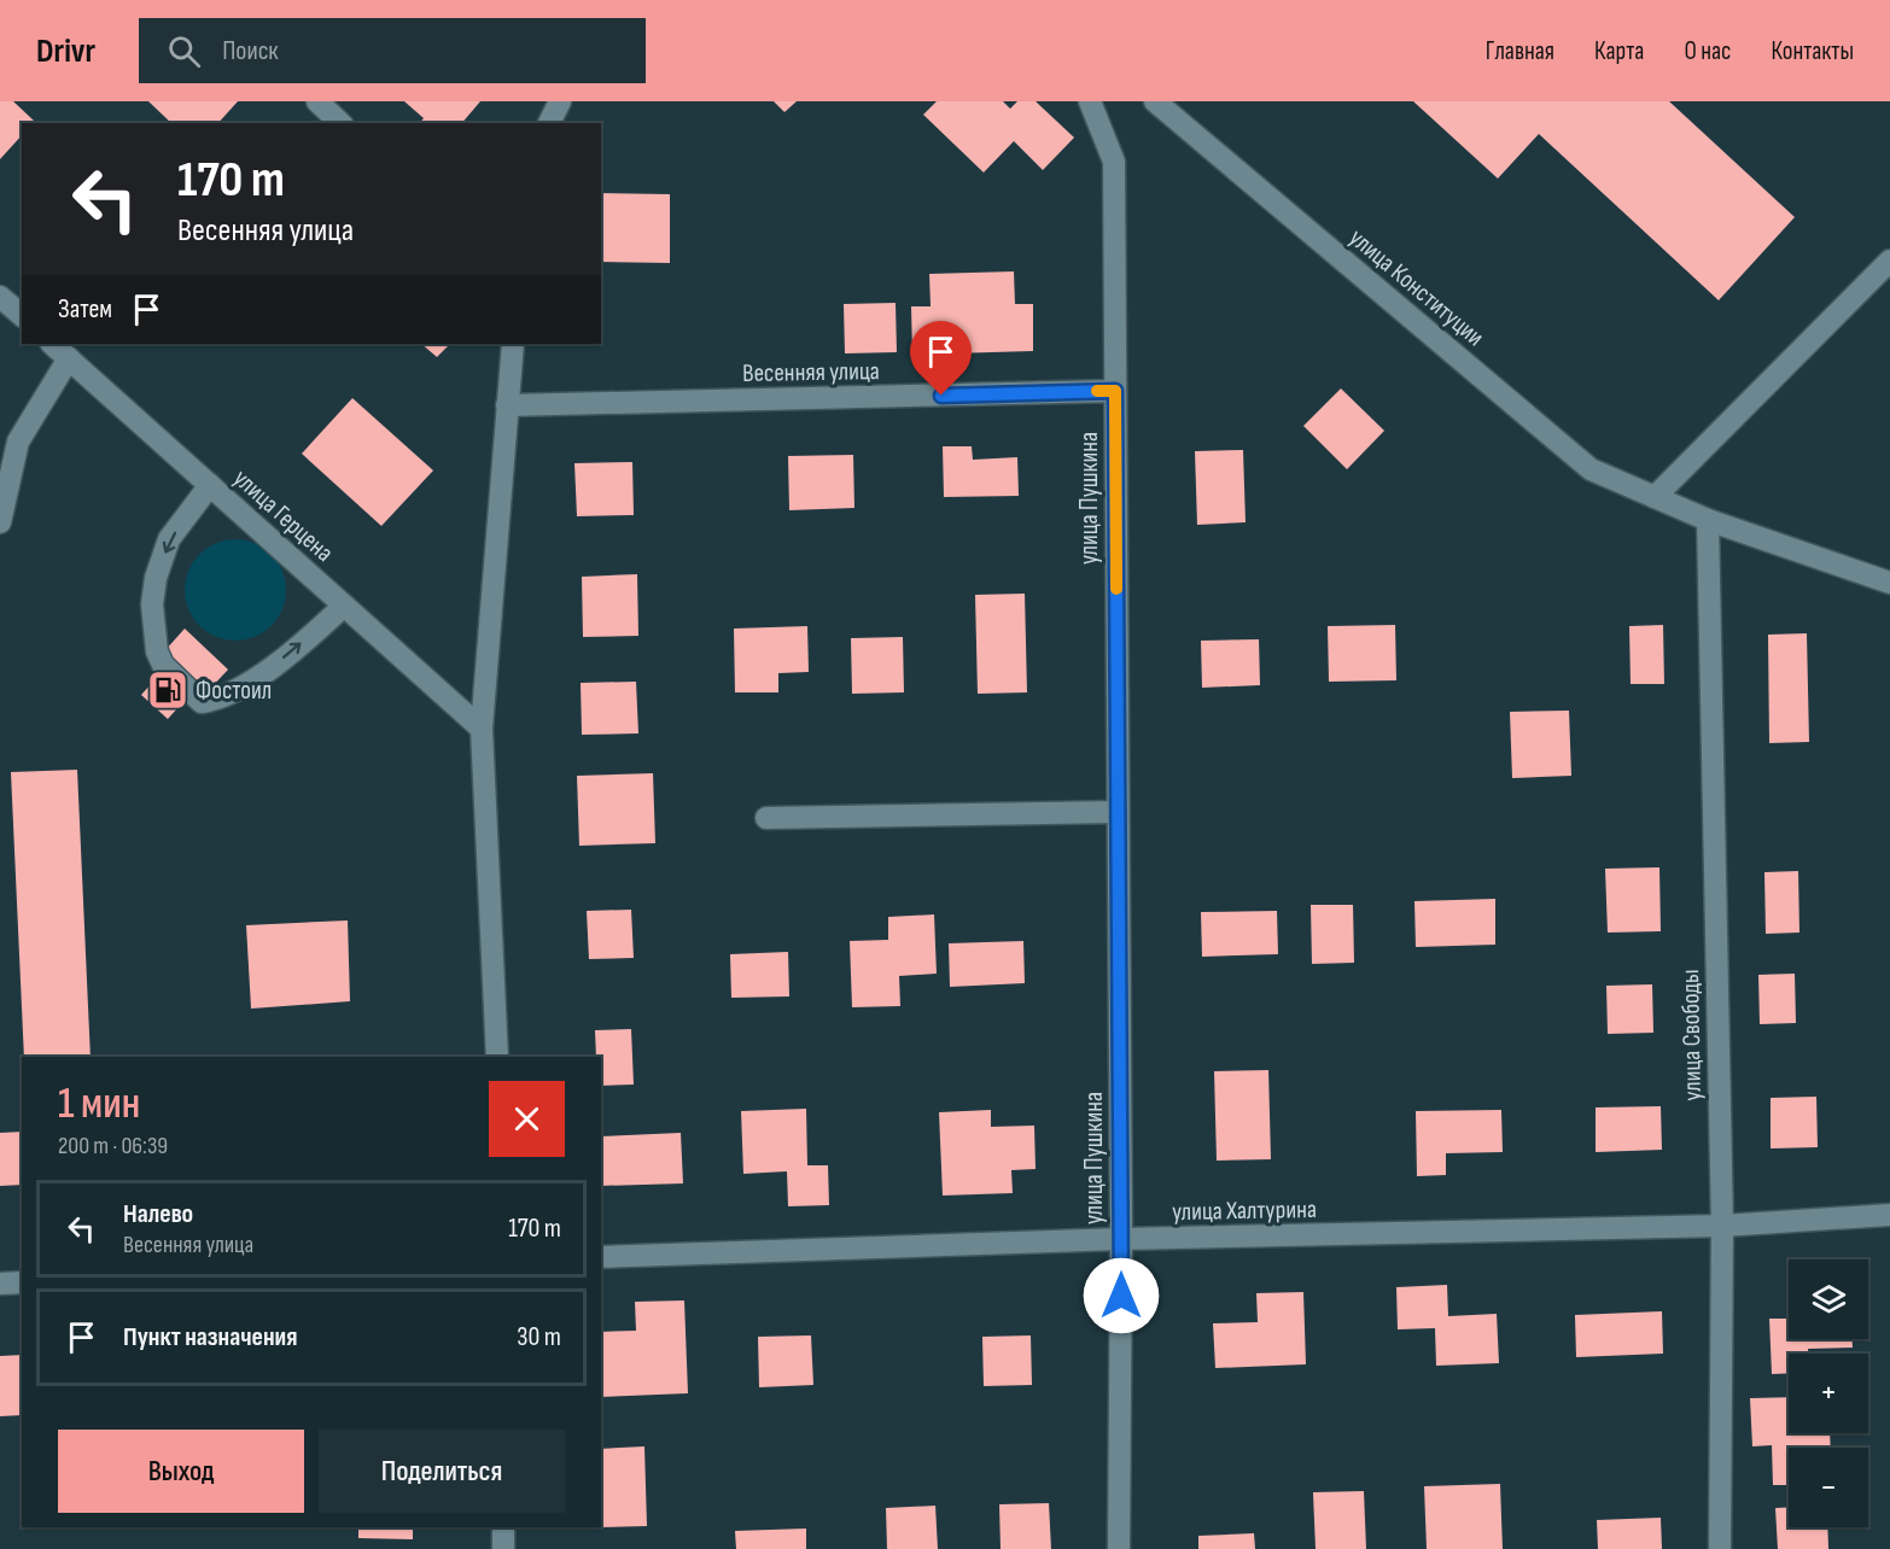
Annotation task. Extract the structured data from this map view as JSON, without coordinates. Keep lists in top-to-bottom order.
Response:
{
  "streets": {
    "street": [
      "улица Конституции",
      "Весенняя улица",
      "улица Пушкина",
      "улица Герцена",
      "улица Свободы",
      "улица Халтурина"
    ]
  },
  "crossings": [
    ["улица Конституции", "улица Свободы"],
    ["Весенняя улица", "улица Пушкина"],
    ["улица Пушкина", "улица Халтурина"],
    ["улица Свободы", "улица Халтурина"]
  ],
  "places": {
    "fuel station": ["Фостоил"]
  },
  "page": {
    "header": "Drivr",
    "search": "Поиск",
    "nav": [
      "Главная",
      "Карта",
      "О нас",
      "Контакты"
    ],
    "turn": ["170 m", "Весенняя улица"],
    "then": "Затем",
    "heading": ["1 мин", "200 m · 06:39"],
    "list": [
      {
        "name": "Налево",
        "note": "Весенняя улица",
        "value": "170 m"
      },
      {
        "name": "Пункт назначения",
        "value": "30 m"
      }
    ],
    "map_buttons": ["+", "−"],
    "buttons": ["Выход", "Поделиться"]
  }
}
